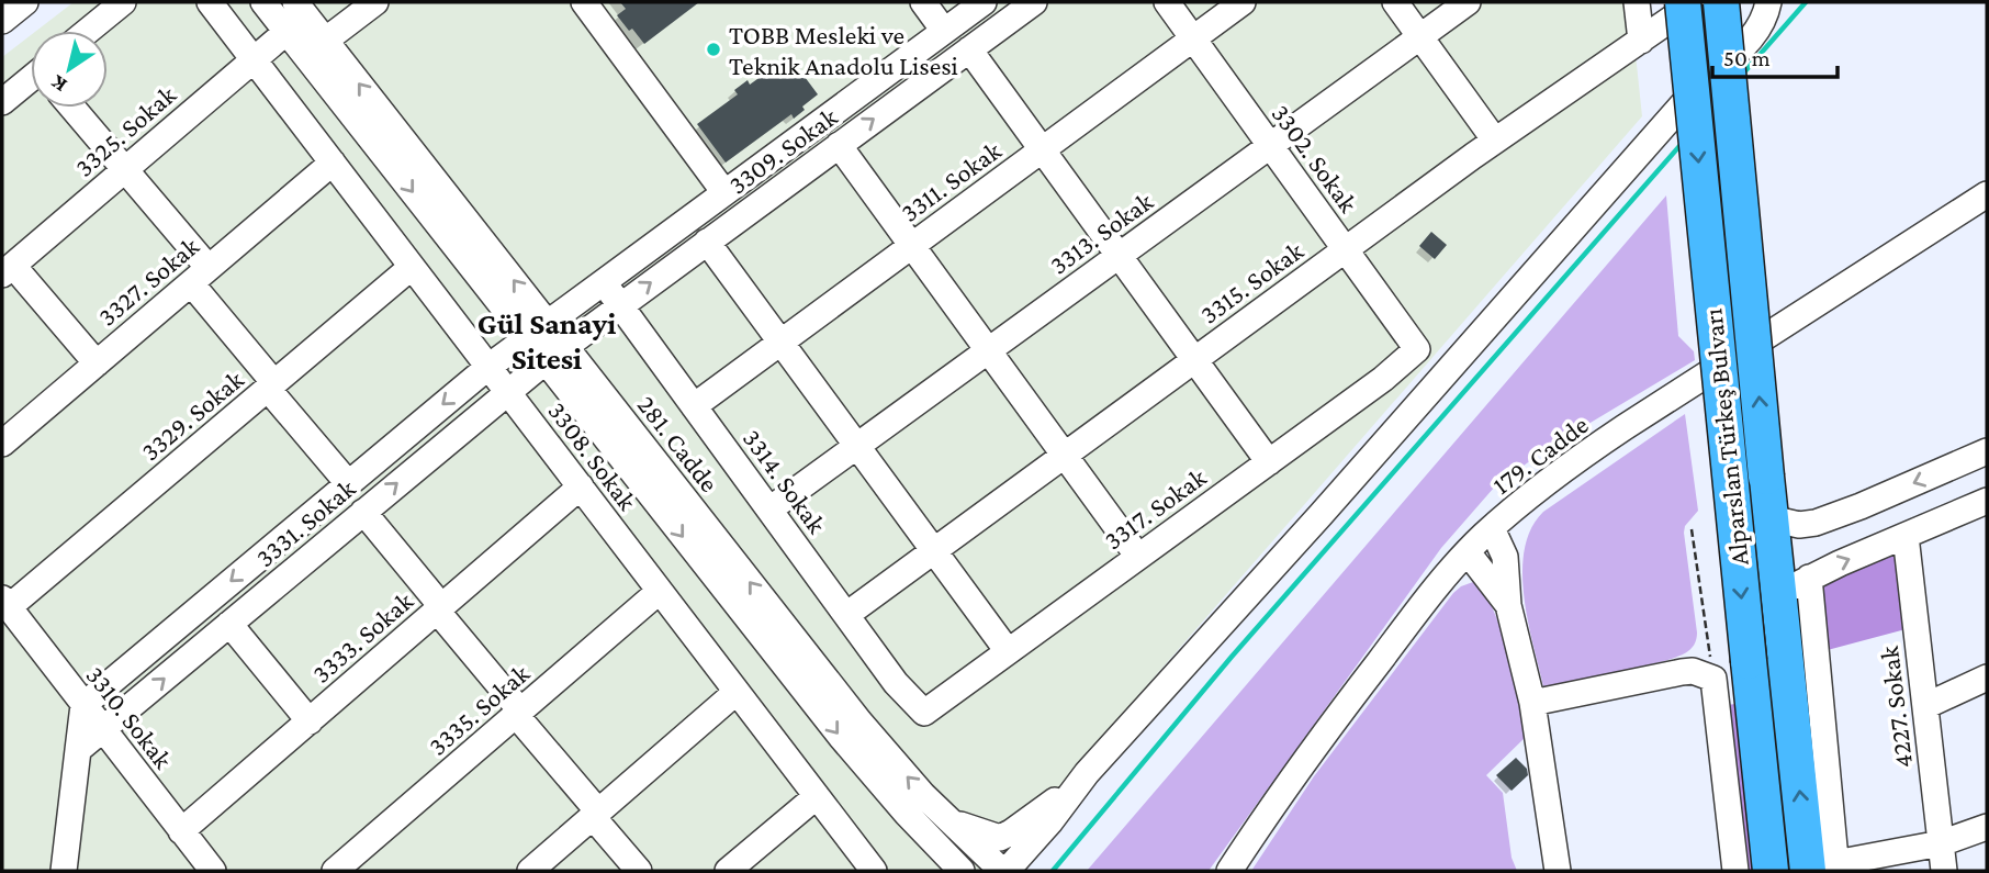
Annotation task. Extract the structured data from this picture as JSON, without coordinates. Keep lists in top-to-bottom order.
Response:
{
  "streets": {
    "highway": ["Alparslan Türkeş Bulvarı"],
    "street": [
      "3325. Sokak",
      "3309. Sokak",
      "3302. Sokak",
      "3311. Sokak",
      "3313. Sokak",
      "3327. Sokak",
      "3315. Sokak",
      "3329. Sokak",
      "281. Cadde",
      "179. Cadde",
      "3308. Sokak",
      "3314. Sokak",
      "3317. Sokak",
      "3331. Sokak",
      "3333. Sokak",
      "4227. Sokak",
      "3335. Sokak",
      "3310. Sokak"
    ]
  },
  "crossings": [
    ["3325. Sokak", "281. Cadde"],
    ["3325. Sokak", "3308. Sokak"],
    ["3309. Sokak", "281. Cadde"],
    ["3309. Sokak", "3314. Sokak"],
    ["3309. Sokak", "3331. Sokak"],
    ["3302. Sokak", "3311. Sokak"],
    ["3302. Sokak", "3313. Sokak"],
    ["3302. Sokak", "3315. Sokak"],
    ["3302. Sokak", "3317. Sokak"],
    ["3311. Sokak", "3314. Sokak"],
    ["3313. Sokak", "3314. Sokak"],
    ["3327. Sokak", "3308. Sokak"],
    ["3315. Sokak", "3314. Sokak"],
    ["3329. Sokak", "3308. Sokak"],
    ["3329. Sokak", "3310. Sokak"],
    ["281. Cadde", "3331. Sokak"],
    ["3308. Sokak", "3331. Sokak"],
    ["3308. Sokak", "3333. Sokak"],
    ["3308. Sokak", "3335. Sokak"],
    ["3314. Sokak", "3317. Sokak"],
    ["3331. Sokak", "3310. Sokak"],
    ["3333. Sokak", "3310. Sokak"]
  ],
  "districts": ["Gül Sanayi Sitesi"],
  "places": ["TOBB Mesleki ve Teknik Anadolu Lisesi"],
  "scale_bar": "50 m",
  "north": "bottom left"
}
